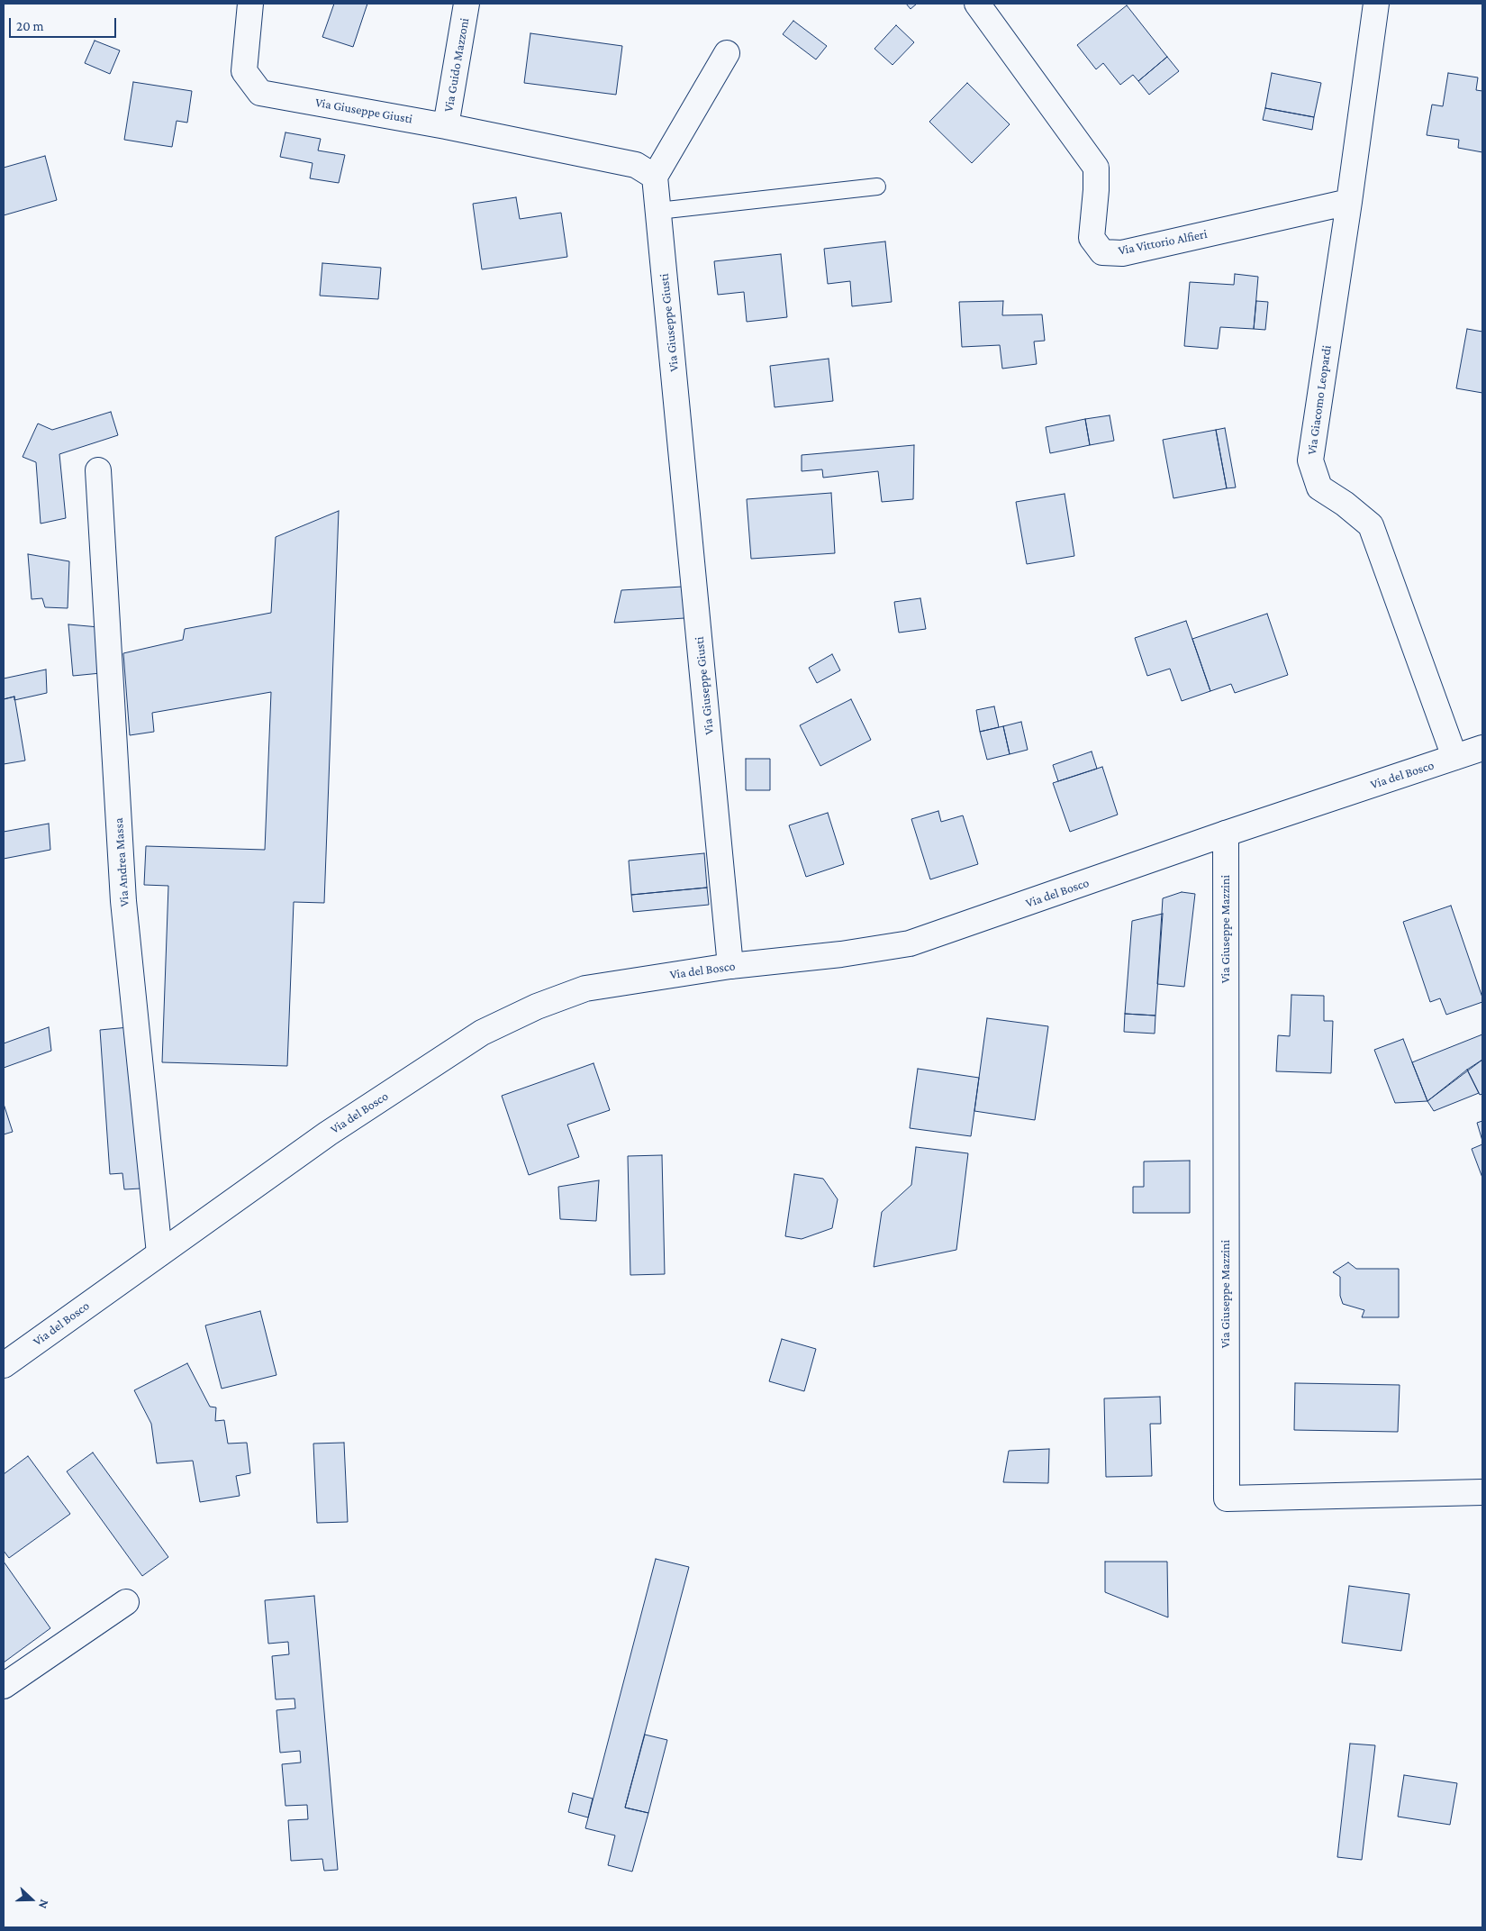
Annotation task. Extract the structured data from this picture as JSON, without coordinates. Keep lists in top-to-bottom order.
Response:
{
  "streets": {
    "street": [
      "Via Guido Mazzoni",
      "Via Giuseppe Giusti",
      "Via Vittorio Alfieri",
      "Via Giacomo Leopardi",
      "Via del Bosco",
      "Via Andrea Massa",
      "Via Giuseppe Mazzini"
    ]
  },
  "crossings": [
    ["Via Guido Mazzoni", "Via Giuseppe Giusti"],
    ["Via Giuseppe Giusti", "Via del Bosco"],
    ["Via Vittorio Alfieri", "Via Giacomo Leopardi"],
    ["Via Giacomo Leopardi", "Via del Bosco"],
    ["Via del Bosco", "Via Andrea Massa"],
    ["Via del Bosco", "Via Giuseppe Mazzini"]
  ],
  "scale_bar": "20 m",
  "north": "right"
}
